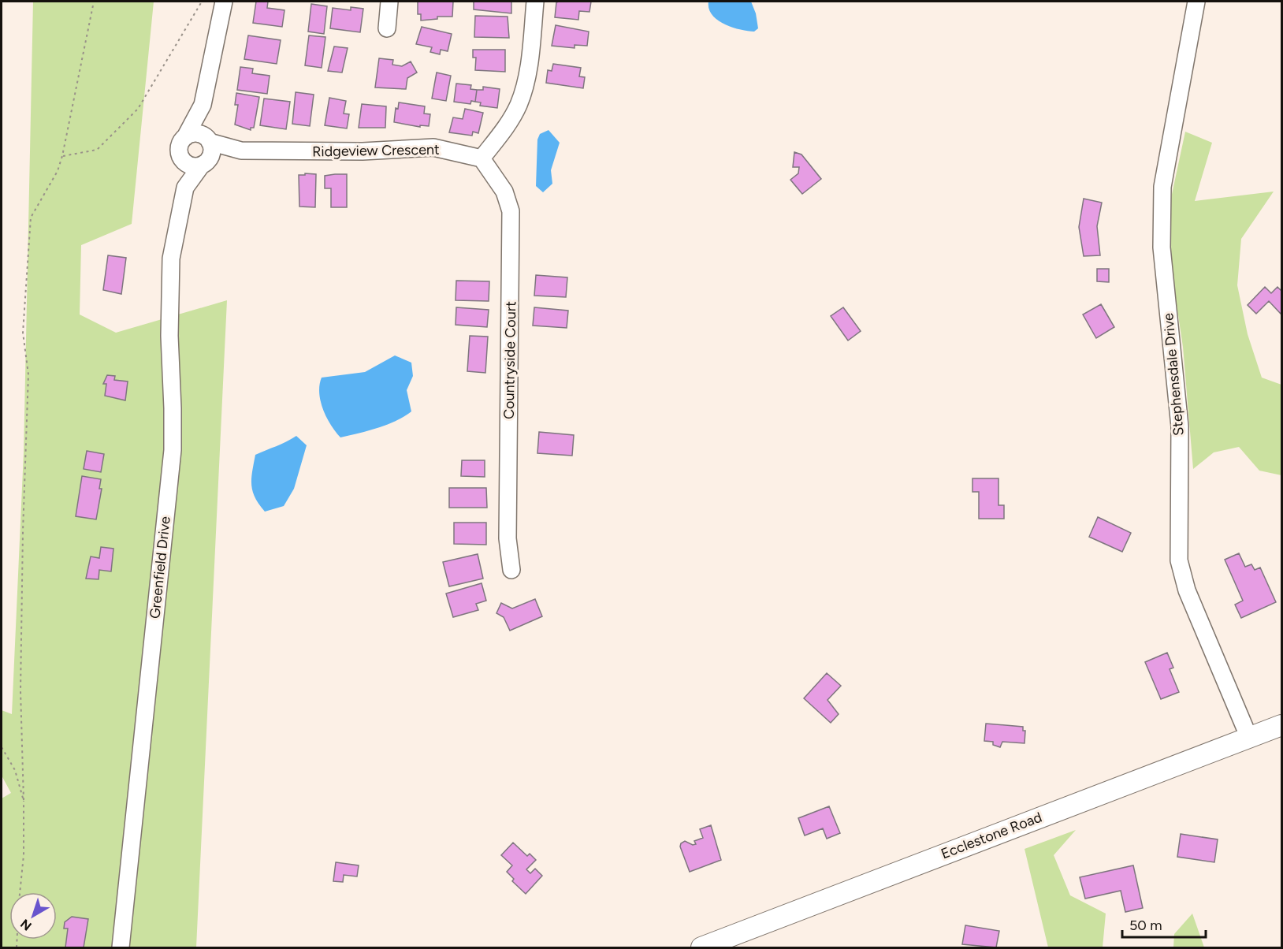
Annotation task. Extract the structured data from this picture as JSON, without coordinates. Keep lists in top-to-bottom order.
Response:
{
  "streets": {
    "main road": ["Ecclestone Road"],
    "street": [
      "Ridgeview Crescent",
      "Countryside Court",
      "Stephensdale Drive",
      "Greenfield Drive"
    ]
  },
  "crossings": [
    ["Ridgeview Crescent", "Countryside Court"],
    ["Ridgeview Crescent", "Greenfield Drive"],
    ["Stephensdale Drive", "Ecclestone Road"]
  ],
  "scale_bar": "50 m",
  "north": "bottom left"
}
